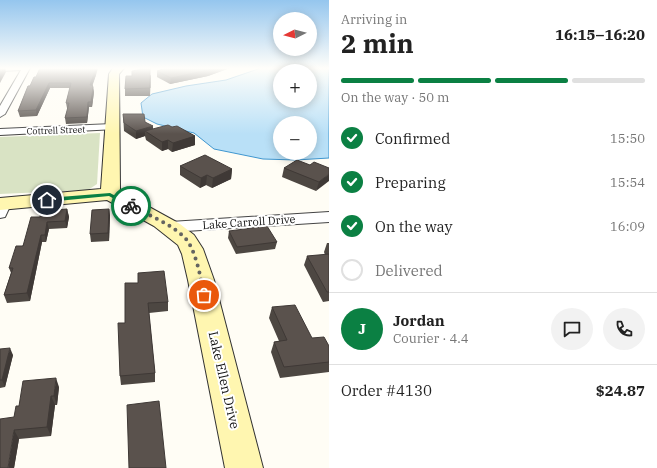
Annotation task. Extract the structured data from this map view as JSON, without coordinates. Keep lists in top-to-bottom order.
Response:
{
  "streets": {
    "main road": ["Lake Ellen Drive"],
    "street": ["Cottrell Street", "Lake Carroll Drive"]
  },
  "crossings": [
    ["Lake Carroll Drive", "Lake Ellen Drive"]
  ],
  "north": "left",
  "page": {
    "heading": ["2 min", "Arriving in", "16:15–16:20"],
    "panel": [
      "Jordan",
      "Courier · 4.4",
      "Order #4130",
      "$24.87"
    ],
    "map_buttons": ["+", "−"],
    "bar": "On the way · 50 m",
    "list": [
      ["Confirmed", "15:50"],
      ["Preparing", "15:54"],
      ["On the way", "16:09"],
      "Delivered"
    ],
    "round": "J"
  }
}
